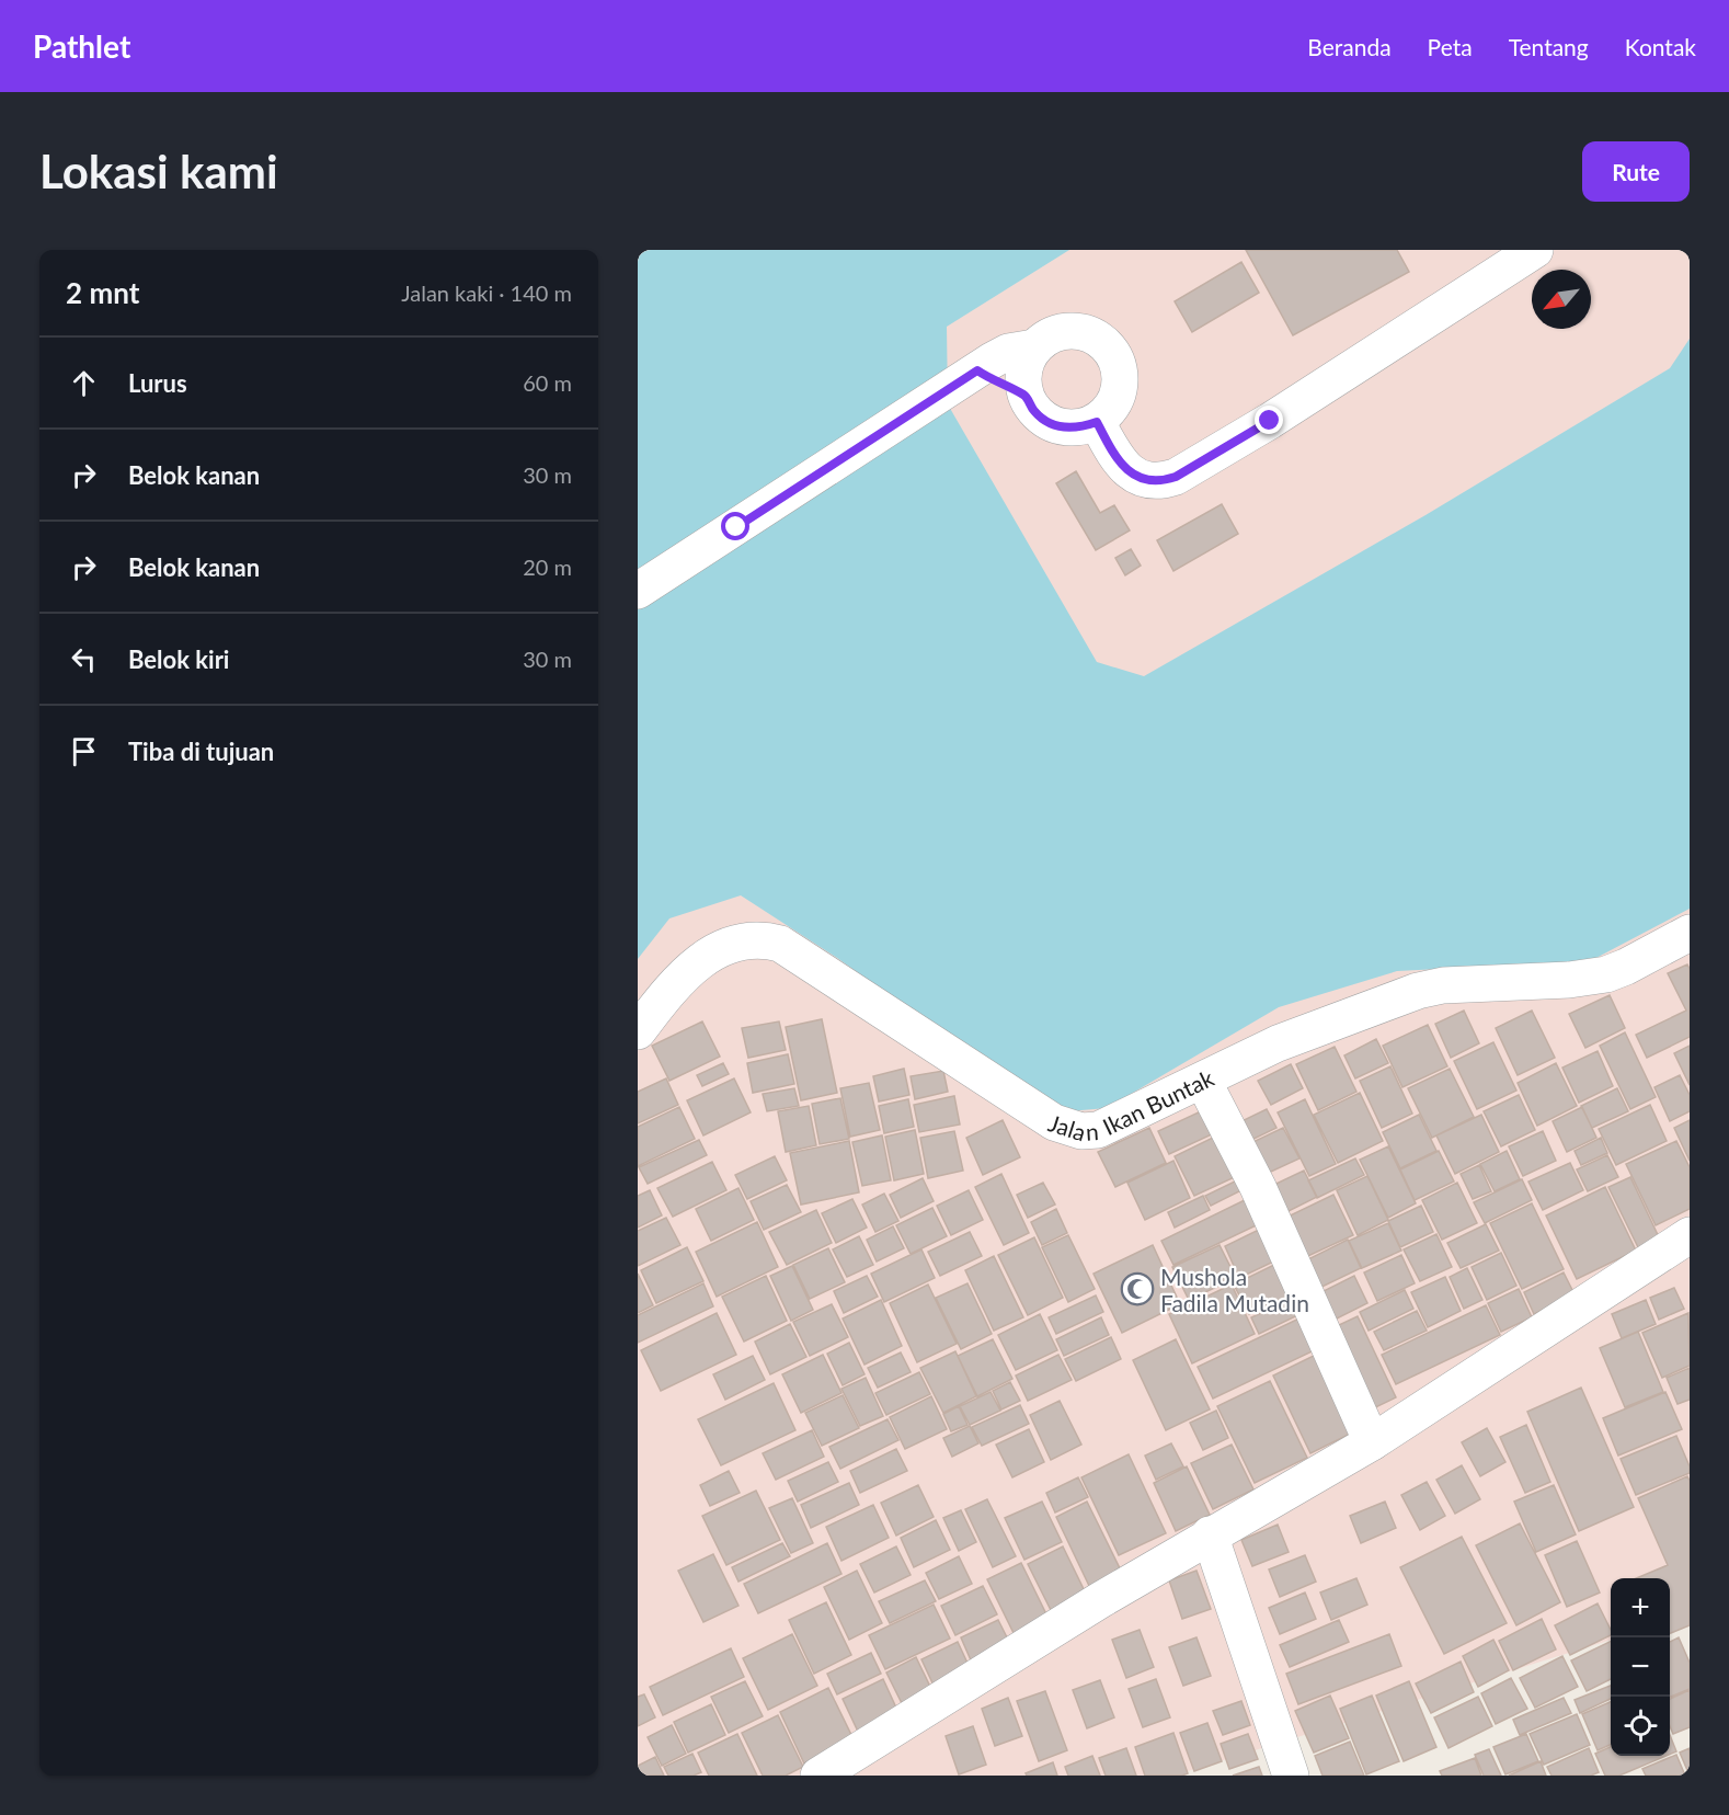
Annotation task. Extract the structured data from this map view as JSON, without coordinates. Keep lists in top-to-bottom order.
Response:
{
  "streets": {
    "street": ["Jalan Ikan Buntak"]
  },
  "places": {
    "mosque": ["Mushola Fadila Mutadin"]
  },
  "north": "bottom left",
  "page": {
    "header": "Pathlet",
    "nav": [
      "Beranda",
      "Peta",
      "Tentang",
      "Kontak"
    ],
    "buttons": "Rute",
    "title": "Lokasi kami",
    "heading": ["2 mnt", "Jalan kaki · 140 m"],
    "list": [
      ["Lurus", "60 m"],
      ["Belok kanan", "30 m"],
      ["Belok kanan", "20 m"],
      ["Belok kiri", "30 m"],
      "Tiba di tujuan"
    ],
    "map_buttons": ["+", "−"]
  }
}
